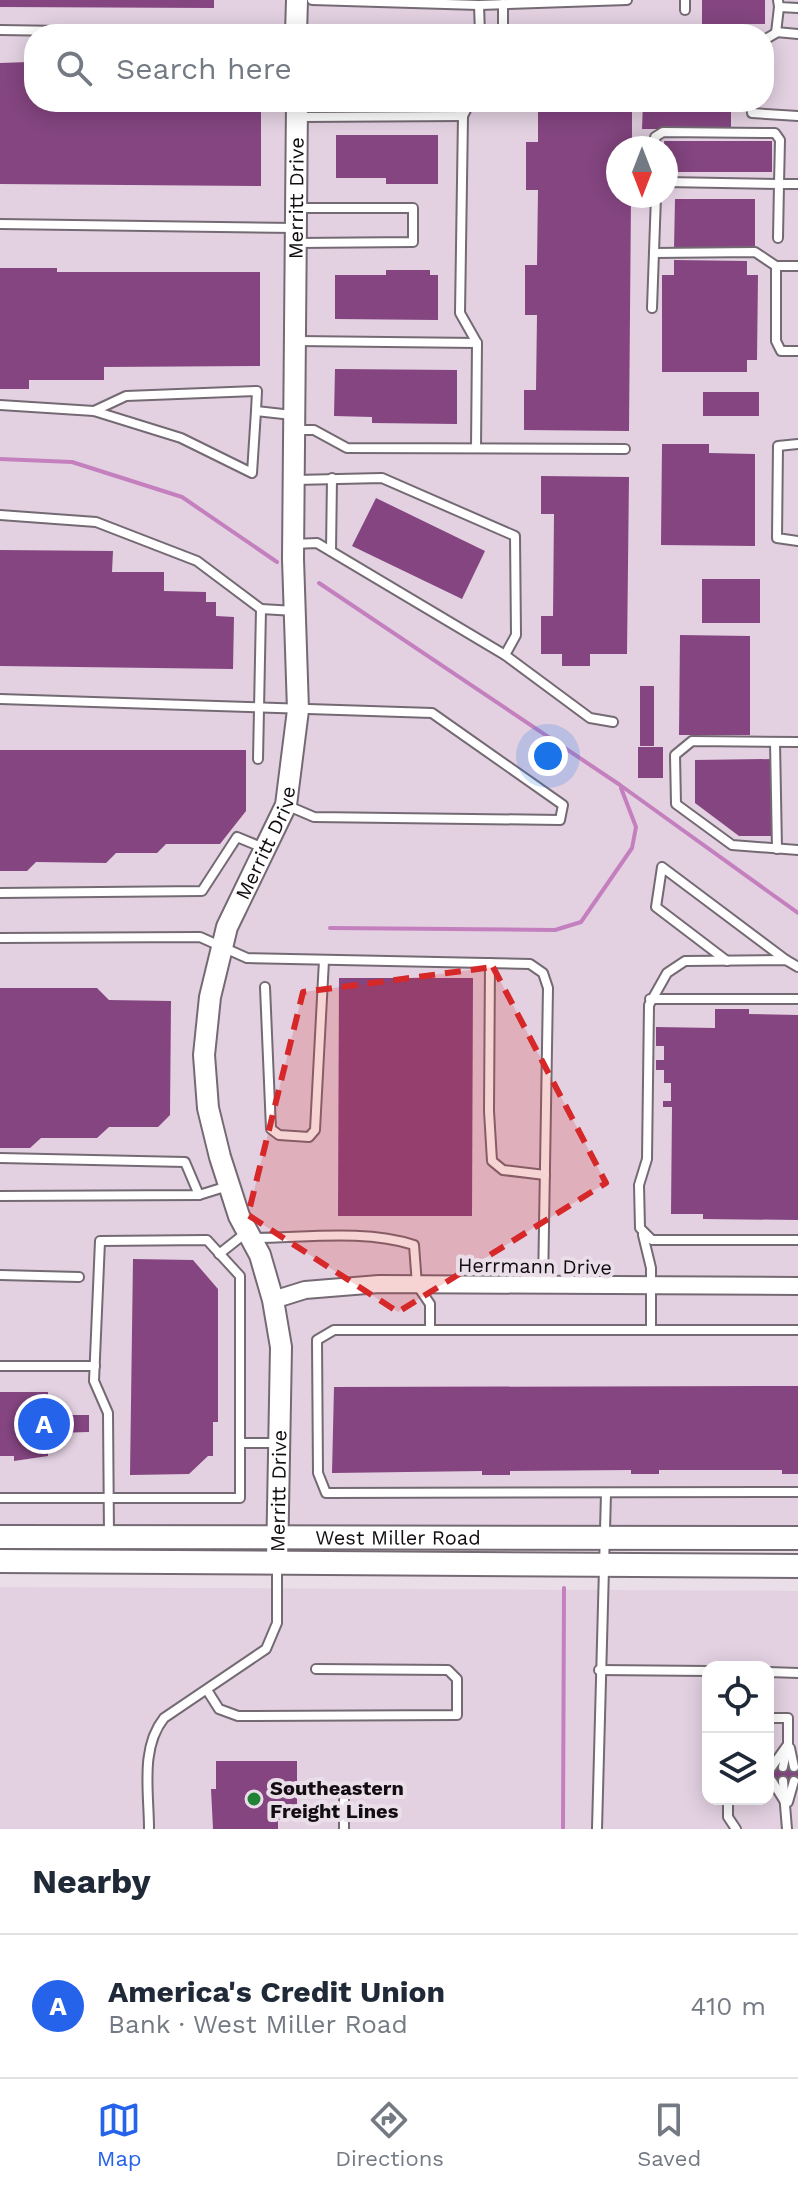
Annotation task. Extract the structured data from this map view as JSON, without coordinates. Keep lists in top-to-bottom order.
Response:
{
  "streets": {
    "main road": ["West Miller Road"],
    "street": ["Merritt Drive", "Herrmann Drive"]
  },
  "crossings": [
    ["Merritt Drive", "Herrmann Drive"],
    ["Merritt Drive", "West Miller Road"]
  ],
  "places": ["Southeastern Freight Lines"],
  "north": "bottom",
  "page": {
    "search": "Search here",
    "pins": "A",
    "heading": "Nearby",
    "list": [
      {
        "mark": "A",
        "name": "America's Credit Union",
        "note": "Bank · West Miller Road",
        "value": "410 m"
      }
    ],
    "nav": ["Map", "Directions", "Saved"]
  }
}
